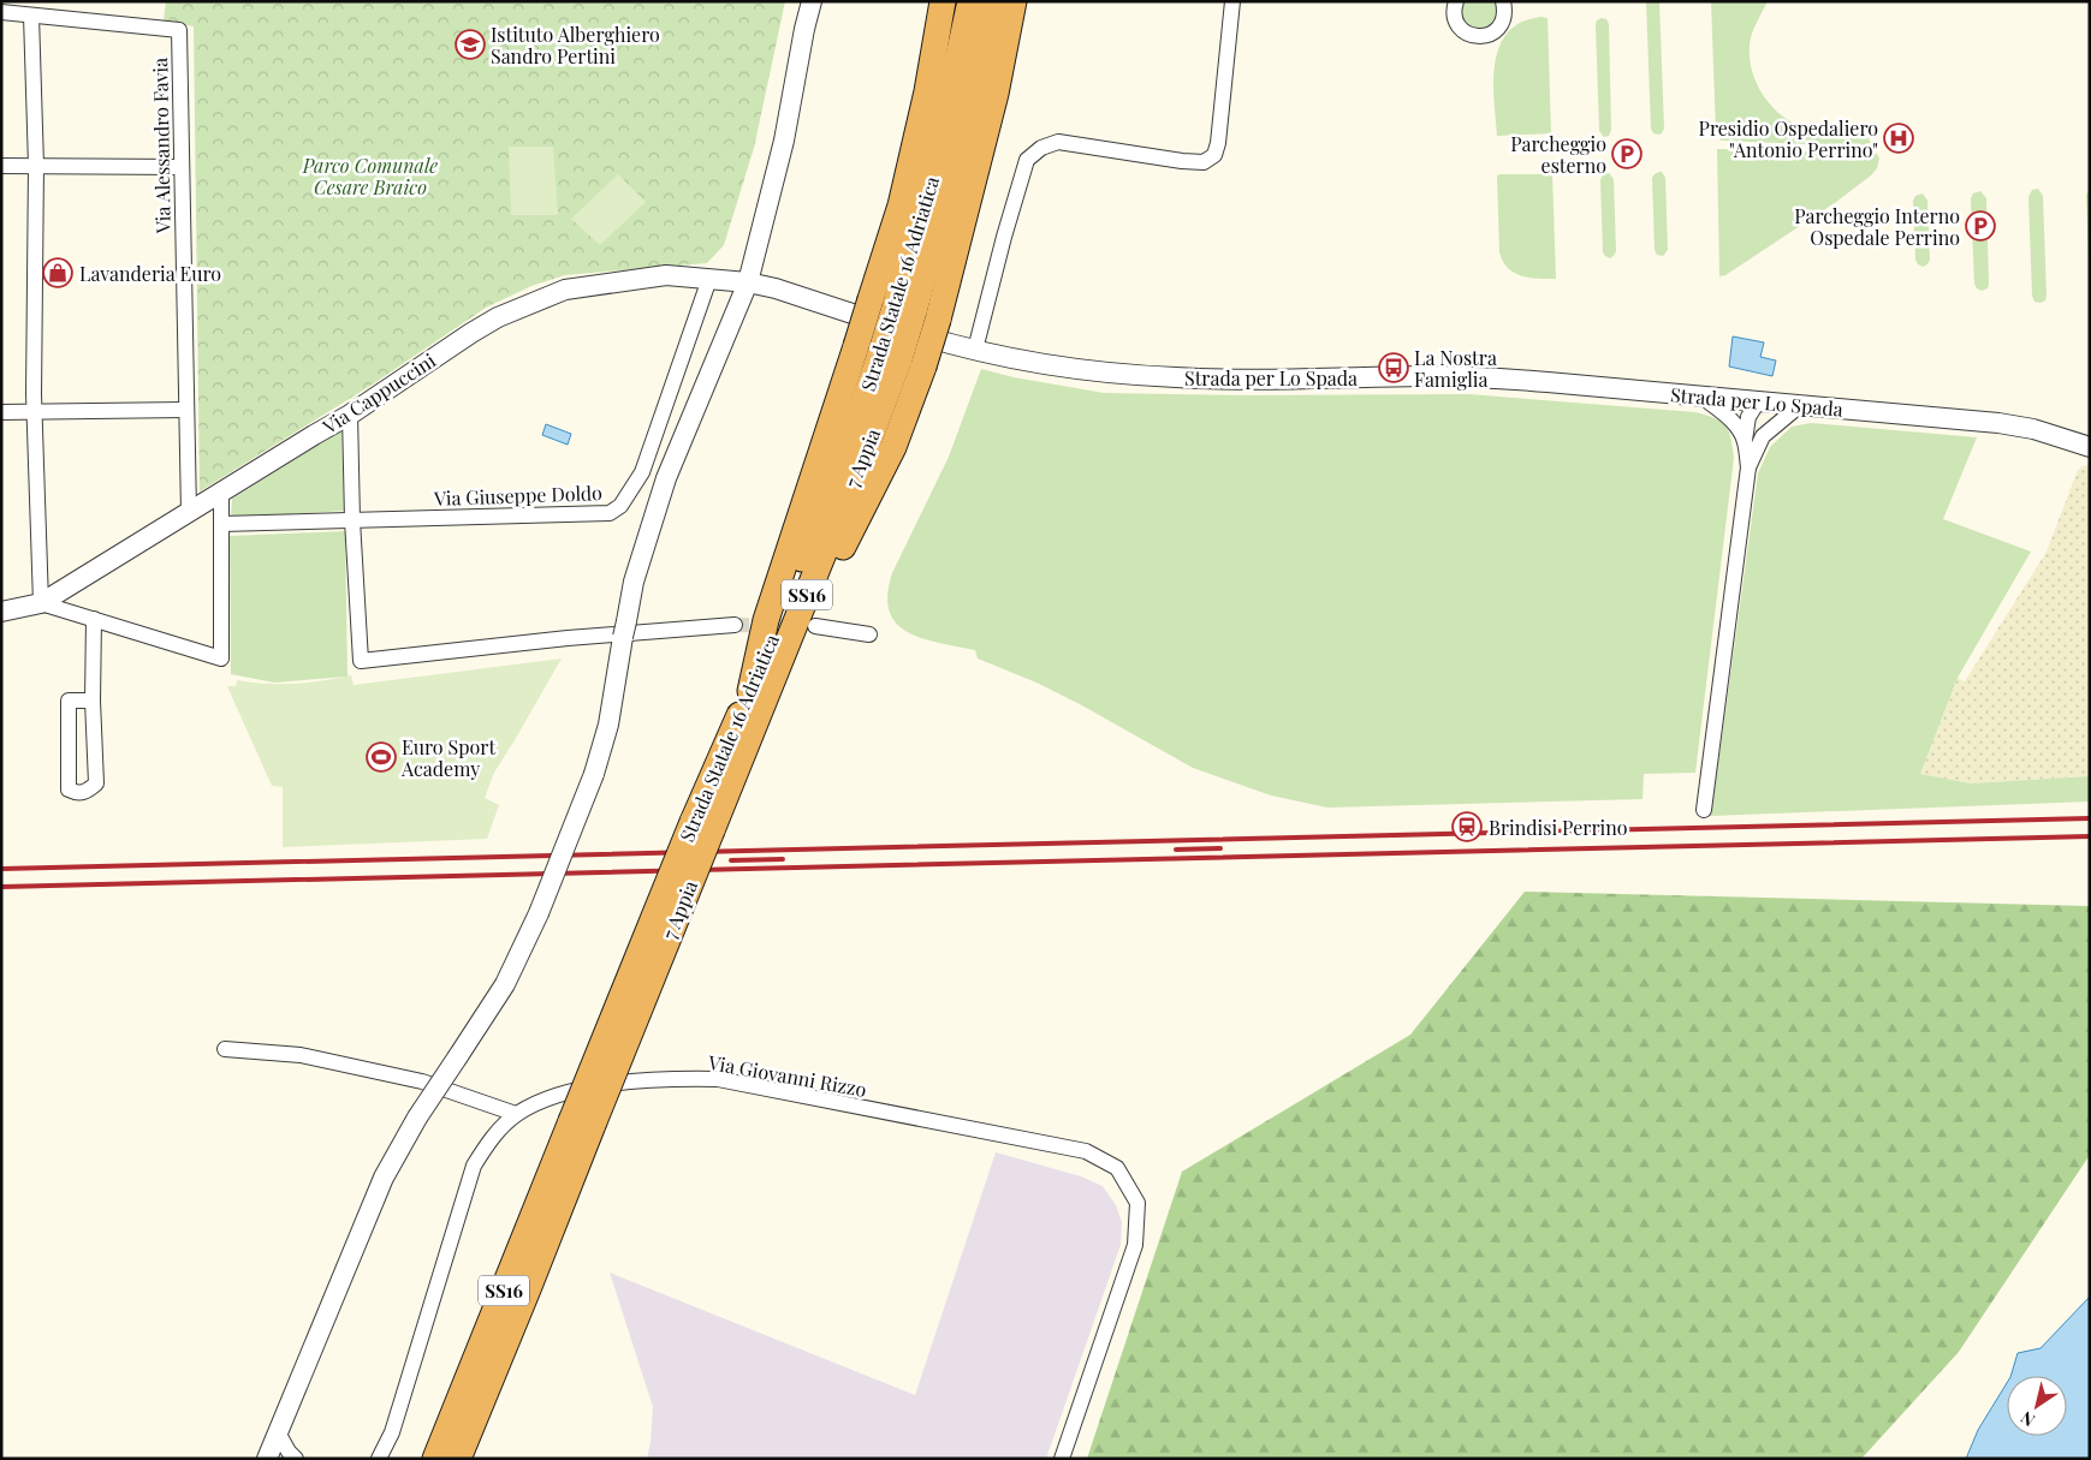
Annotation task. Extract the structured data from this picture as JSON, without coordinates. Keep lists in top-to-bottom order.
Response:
{
  "streets": {
    "highway": ["Strada Statale 16 Adriatica", "7 Appia", "SS16"],
    "street": [
      "Via Alessandro Favia",
      "Strada per Lo Spada",
      "Via Cappuccini",
      "Via Giuseppe Doldo",
      "Via Giovanni Rizzo"
    ]
  },
  "crossings": [
    ["Via Alessandro Favia", "Via Cappuccini"],
    ["Strada Statale 16 Adriatica", "7 Appia"],
    ["Strada per Lo Spada", "Via Cappuccini"],
    ["Via Cappuccini", "Via Giuseppe Doldo"],
    ["7 Appia", "SS16"]
  ],
  "parks": ["Parco Comunale Cesare Braico"],
  "places": {
    "school or university": ["Istituto Alberghiero Sandro Pertini"],
    "hospital": ["Presidio Ospedaliero \"Antonio Perrino\""],
    "parking": ["Parcheggio esterno", "Parcheggio Interno Ospedale Perrino"],
    "shop": ["Lavanderia Euro"],
    "bus stop": ["La Nostra Famiglia"],
    "sports": ["Euro Sport Academy"],
    "station": ["Brindisi Perrino"]
  },
  "north": "bottom left"
}
